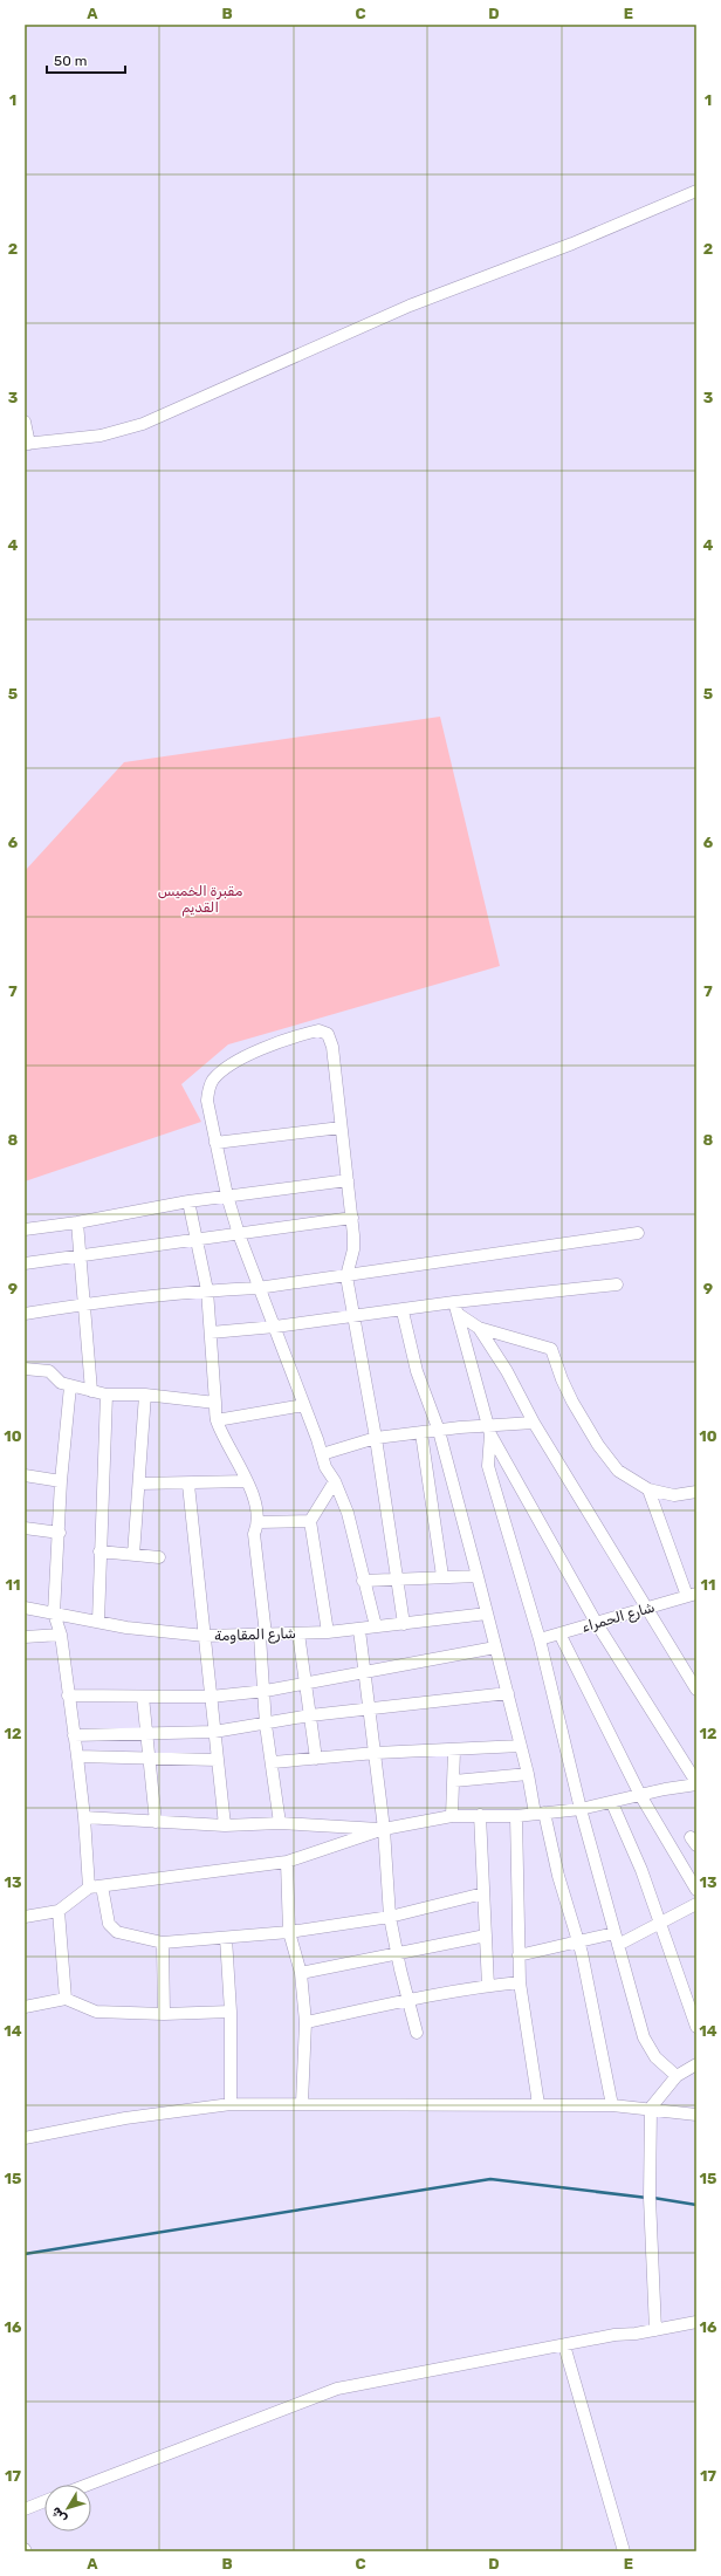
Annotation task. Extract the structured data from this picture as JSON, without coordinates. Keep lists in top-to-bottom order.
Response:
{
  "streets": {
    "street": ["شارع الحمراء", "شارع المقاومة"]
  },
  "parks": ["مقبرة الخميس القديم"],
  "scale_bar": "50 m",
  "north": "bottom left",
  "grid": {
    "columns": [
      "A",
      "B",
      "C",
      "D",
      "E"
    ],
    "rows": [
      "1",
      "2",
      "3",
      "4",
      "5",
      "6",
      "7",
      "8",
      "9",
      "10",
      "11",
      "12",
      "13",
      "14",
      "15",
      "16",
      "17"
    ]
  }
}
